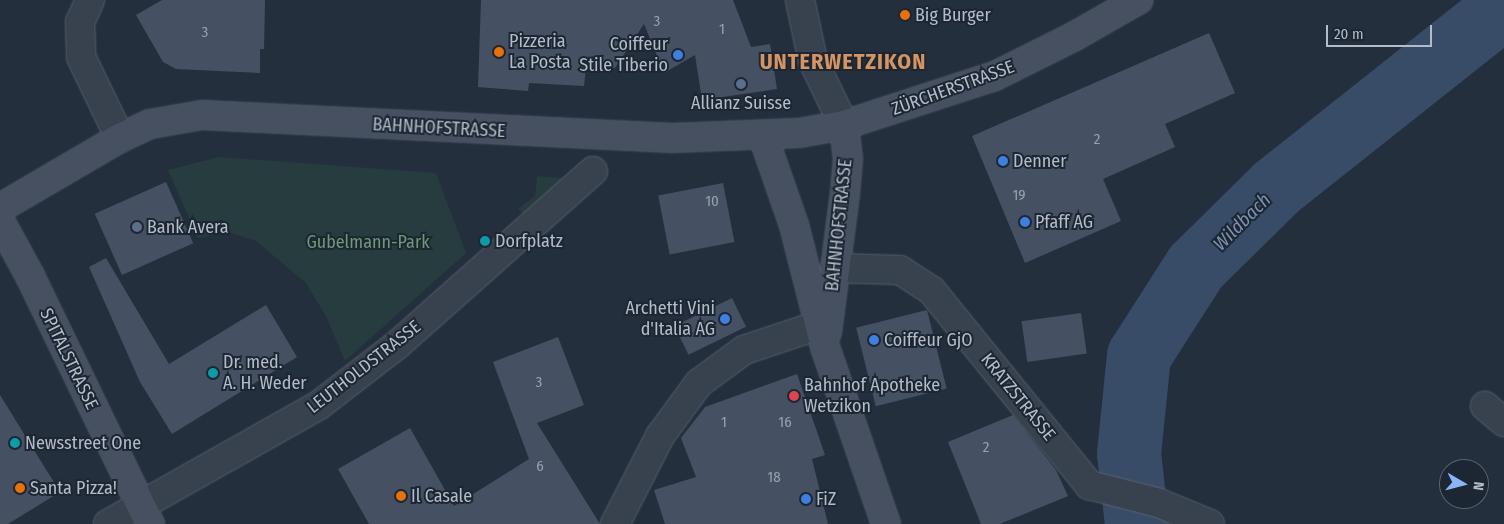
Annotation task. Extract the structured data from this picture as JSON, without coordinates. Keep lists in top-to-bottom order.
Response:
{
  "streets": {
    "main road": ["ZÜRCHERSTRASSE", "BAHNHOFSTRASSE", "SPITALSTRASSE"],
    "street": ["LEUTHOLDSTRASSE", "KRATZSTRASSE"]
  },
  "crossings": [
    ["ZÜRCHERSTRASSE", "BAHNHOFSTRASSE"],
    ["BAHNHOFSTRASSE", "KRATZSTRASSE"],
    ["SPITALSTRASSE", "LEUTHOLDSTRASSE"]
  ],
  "districts": ["UNTERWETZIKON"],
  "water": ["Wildbach"],
  "parks": ["Gubelmann-Park"],
  "places": [
    "Big Burger",
    "Pizzeria La Posta",
    "Coiffeur Stile Tiberio",
    "Allianz Suisse",
    "Denner",
    "Pfaff AG",
    "Bank Avera",
    "Dorfplatz",
    "Archetti Vini d'Italia AG",
    "Coiffeur GjO",
    "Dr. med. A. H. Weder",
    "Bahnhof Apotheke Wetzikon",
    "Newsstreet One",
    "Santa Pizza!",
    "Il Casale",
    "FiZ"
  ],
  "house_numbers": [
    "3",
    "1",
    "3",
    "2",
    "19",
    "10",
    "3",
    "1",
    "16",
    "2",
    "6",
    "18"
  ],
  "scale_bar": "20 m",
  "north": "right"
}
